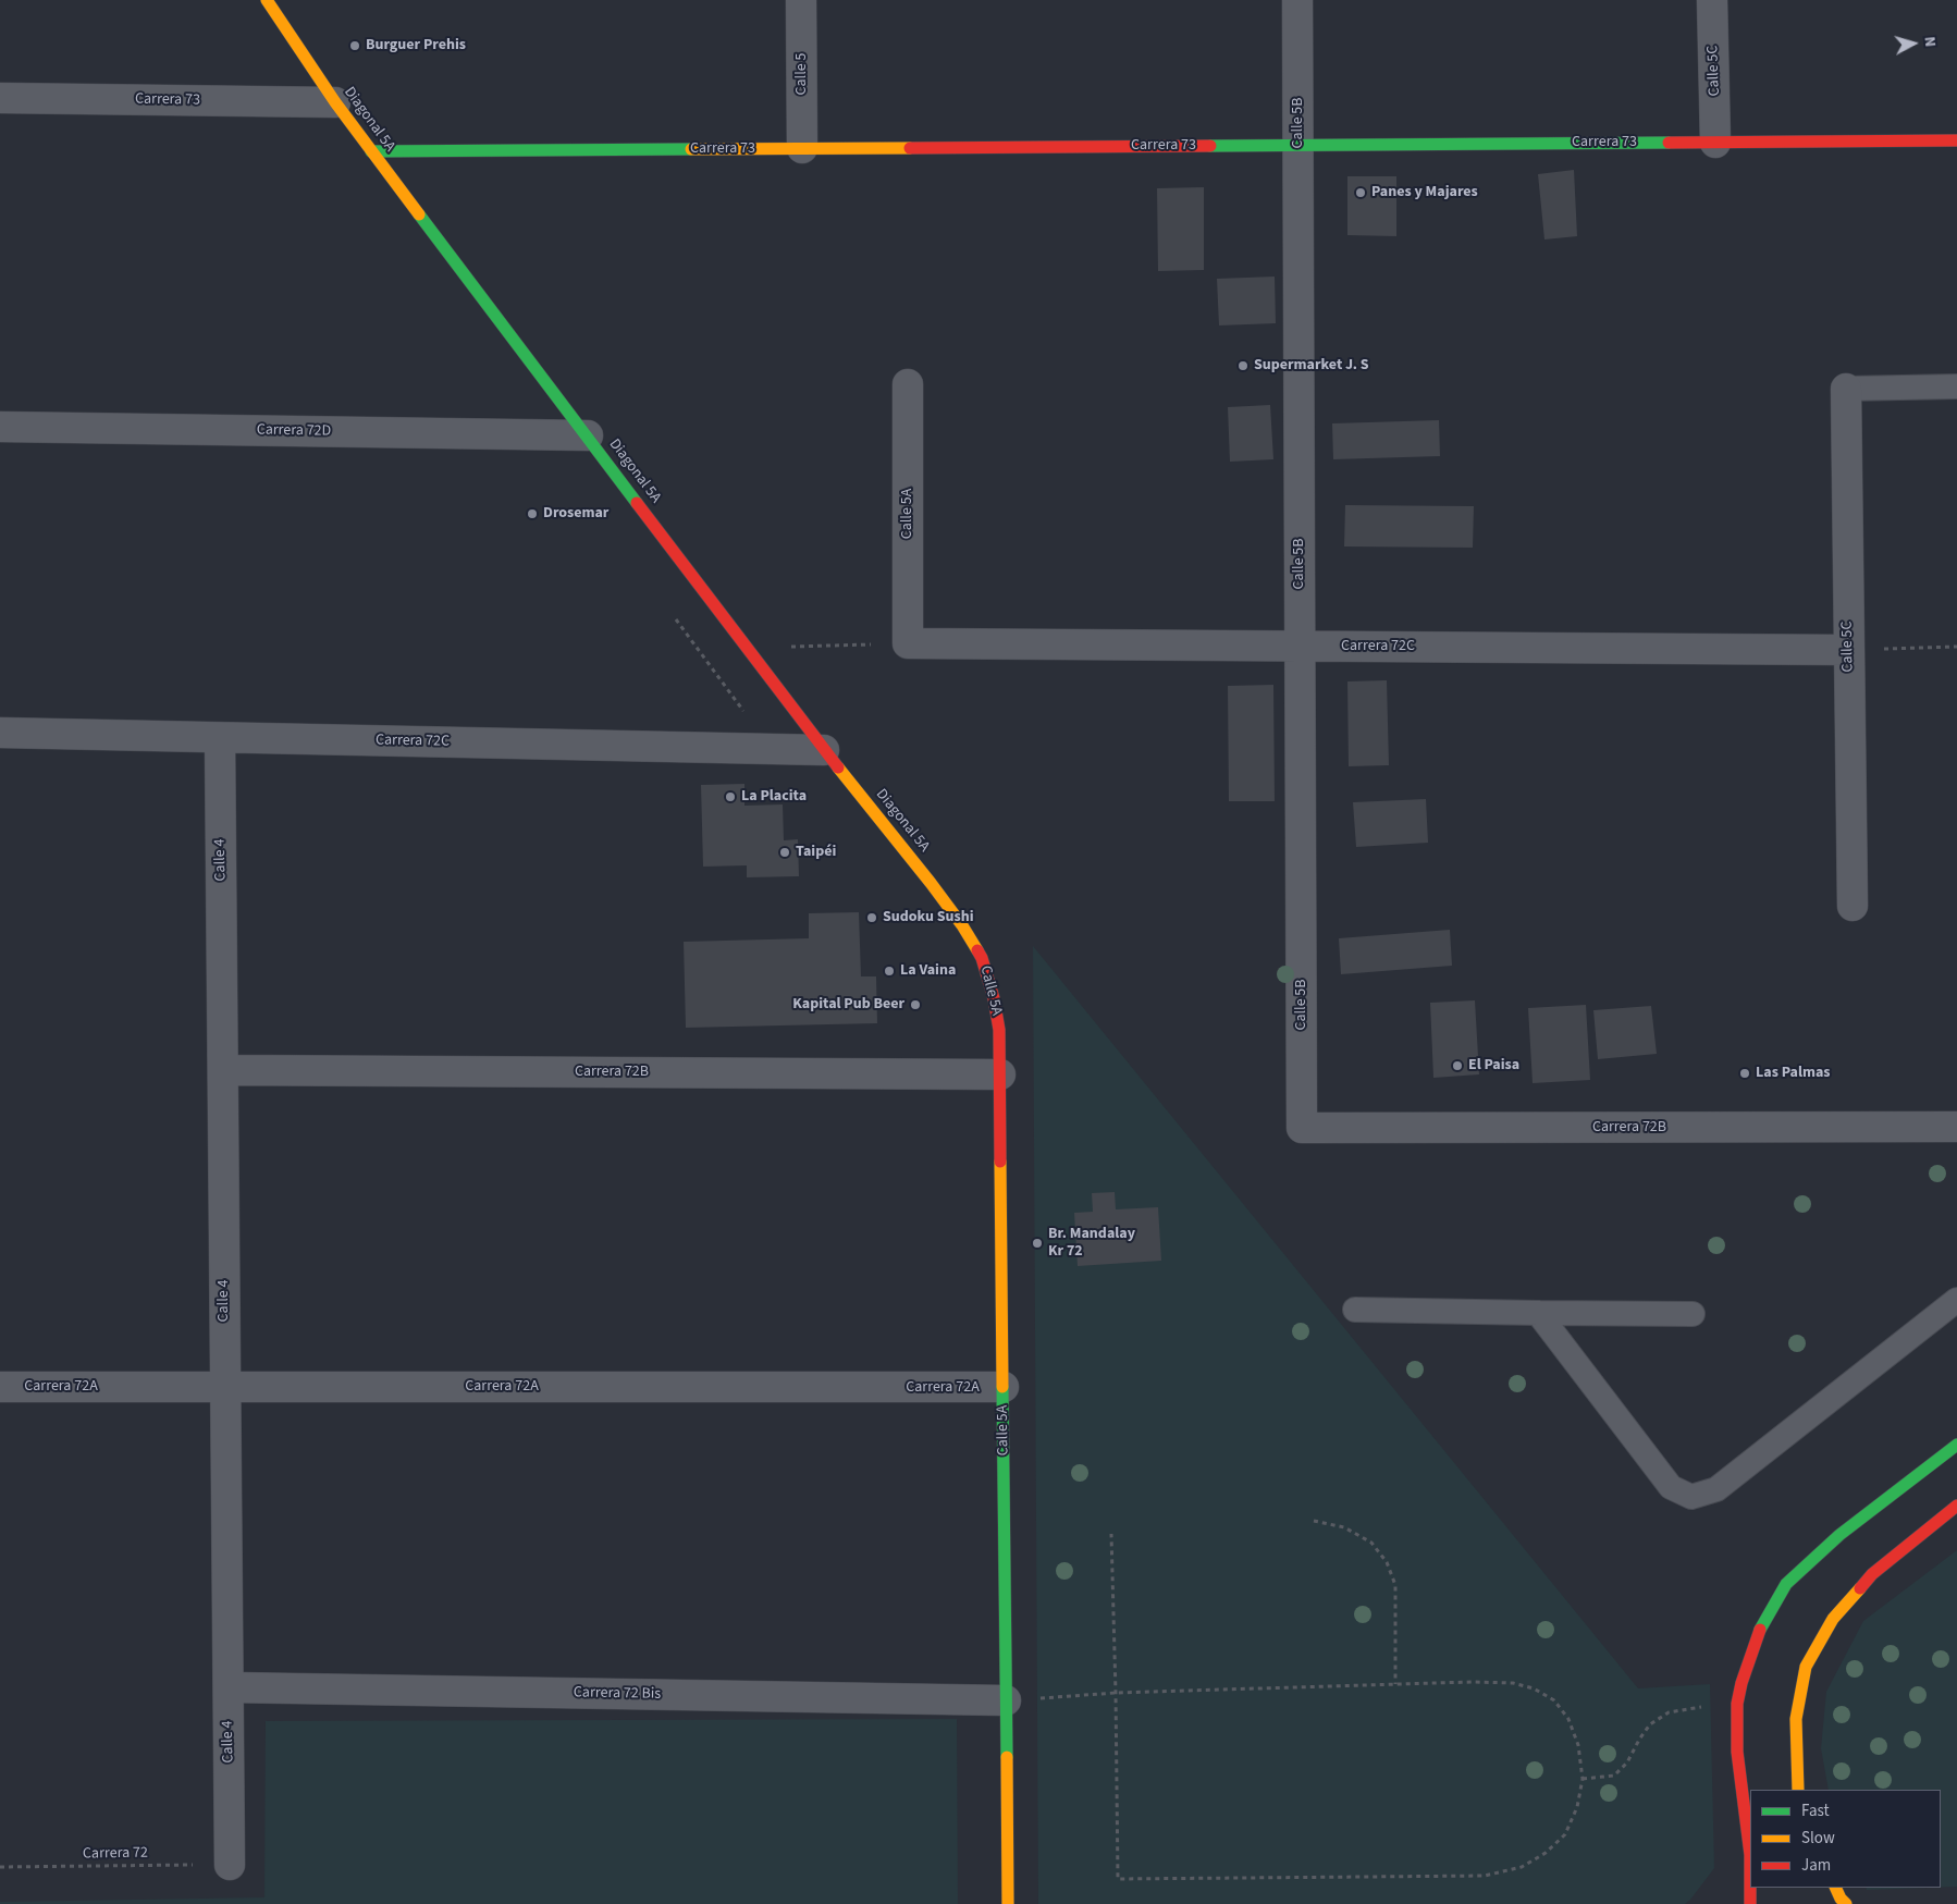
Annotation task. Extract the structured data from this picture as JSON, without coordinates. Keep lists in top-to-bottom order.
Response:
{
  "streets": {
    "main road": ["Carrera 73", "Diagonal 5A", "Calle 5A"],
    "street": [
      "Calle 5C",
      "Calle 5",
      "Calle 5B",
      "Carrera 72D",
      "Carrera 72C",
      "Calle 4",
      "Carrera 72B",
      "Carrera 72A",
      "Carrera 72 Bis"
    ],
    "path": ["Carrera 72"]
  },
  "crossings": [
    ["Calle 5C", "Carrera 73"],
    ["Calle 5C", "Carrera 72C"],
    ["Calle 5", "Carrera 73"],
    ["Carrera 73", "Diagonal 5A"],
    ["Carrera 73", "Calle 5B"],
    ["Diagonal 5A", "Carrera 72D"],
    ["Diagonal 5A", "Calle 5A"],
    ["Diagonal 5A", "Carrera 72C"],
    ["Calle 5B", "Carrera 72C"],
    ["Calle 5B", "Carrera 72B"],
    ["Calle 5A", "Carrera 72C"],
    ["Calle 5A", "Carrera 72B"],
    ["Calle 5A", "Carrera 72A"],
    ["Calle 5A", "Carrera 72 Bis"],
    ["Carrera 72C", "Calle 4"],
    ["Calle 4", "Carrera 72B"],
    ["Calle 4", "Carrera 72A"],
    ["Calle 4", "Carrera 72 Bis"],
    ["Calle 4", "Carrera 72"]
  ],
  "places": [
    "Burguer Prehis",
    "Panes y Majares",
    "Supermarket J. S",
    "Drosemar",
    "La Placita",
    "Taipéi",
    "Sudoku Sushi",
    "La Vaina",
    "Kapital Pub Beer",
    "El Paisa",
    "Las Palmas",
    "Br. Mandalay Kr 72"
  ],
  "legend": ["Fast", "Slow", "Jam"],
  "north": "right"
}
